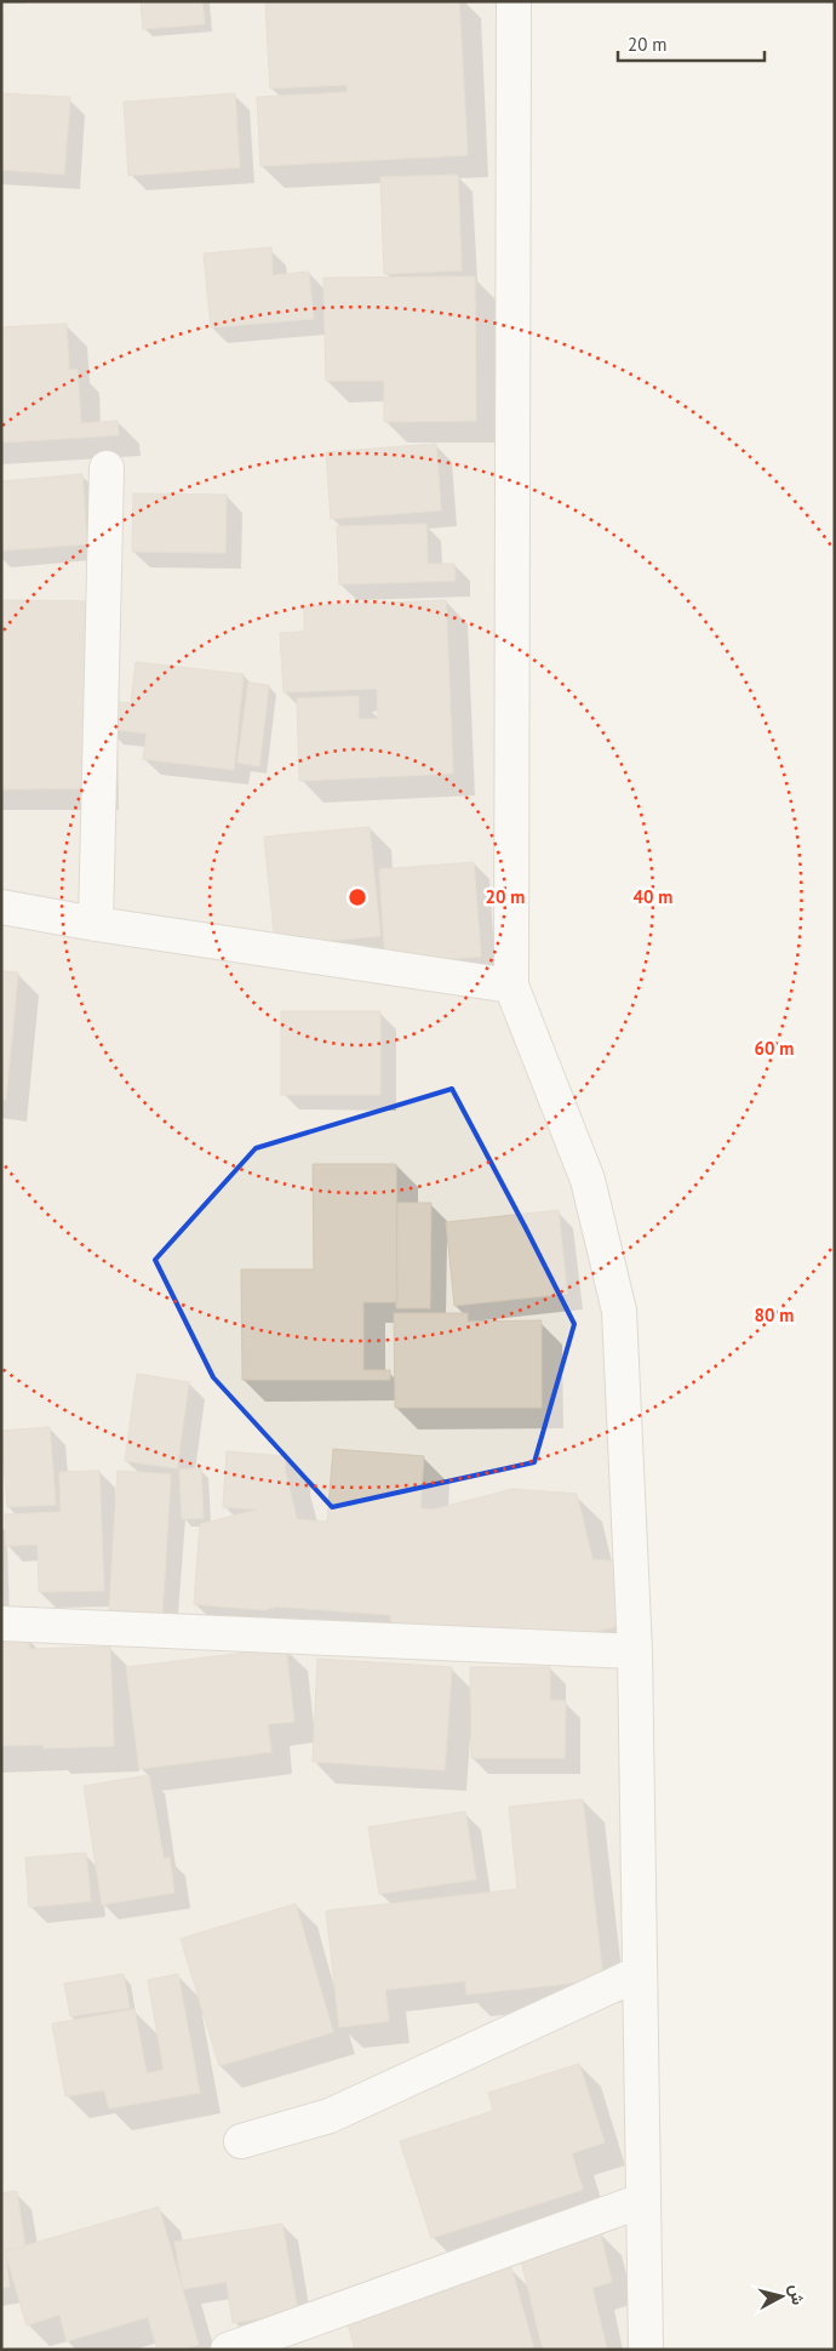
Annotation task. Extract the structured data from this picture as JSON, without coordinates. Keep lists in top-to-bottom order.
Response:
{
  "scale_bar": "20 m",
  "north": "right",
  "rings": [
    "20 m",
    "40 m",
    "60 m",
    "80 m"
  ]
}
